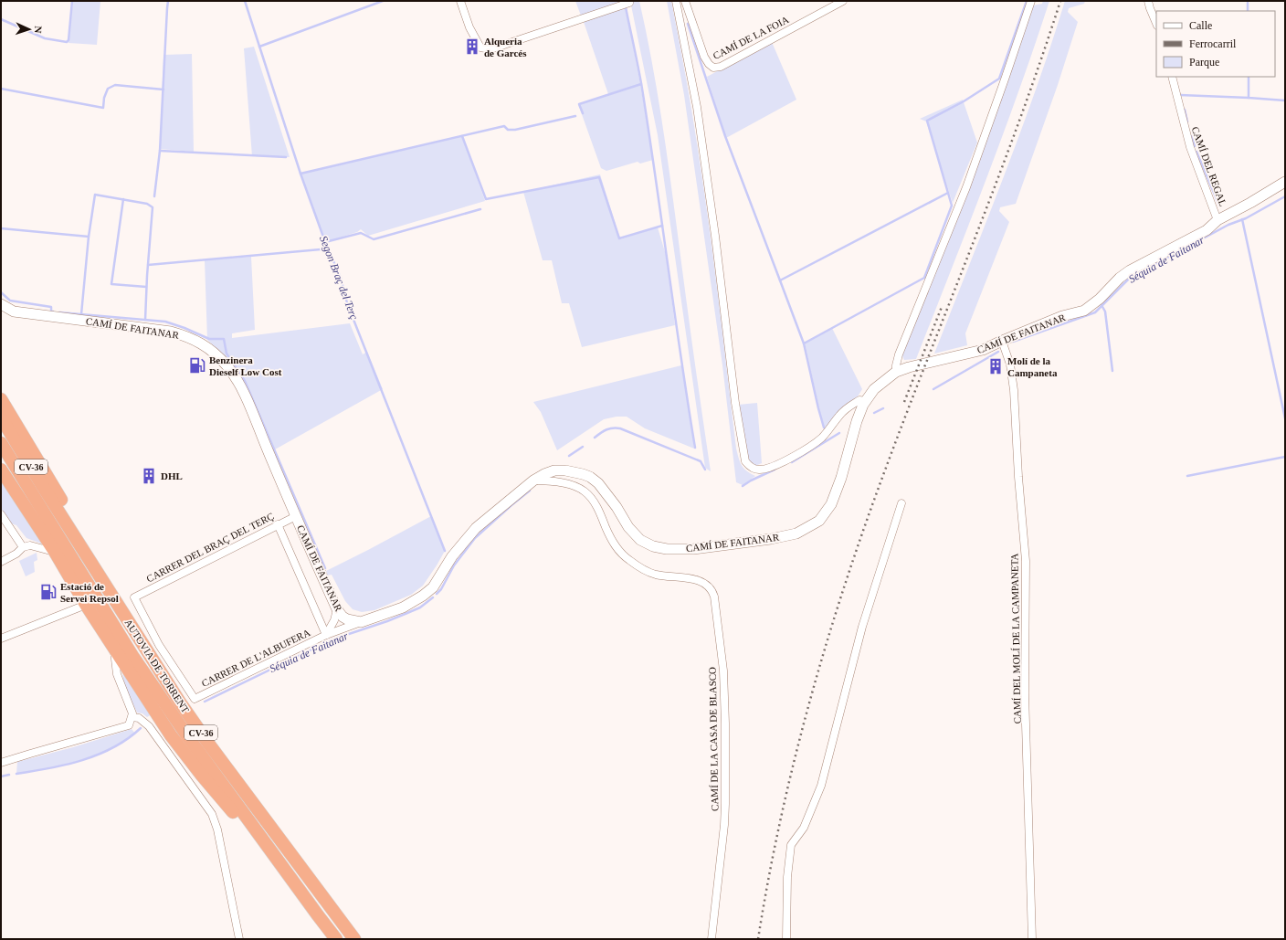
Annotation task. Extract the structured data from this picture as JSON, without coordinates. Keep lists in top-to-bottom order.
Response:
{
  "streets": {
    "highway": ["CV-36", "AUTOVIA DE TORRENT"],
    "street": [
      "CAMÍ DE LA FOIA",
      "CAMÍ DEL REGAL",
      "CAMÍ DE FAITANAR",
      "CARRER DEL BRAÇ DEL TERÇ",
      "CAMÍ DEL MOLÍ DE LA CAMPANETA",
      "CARRER DE L'ALBUFERA",
      "CAMÍ DE LA CASA DE BLASCO"
    ]
  },
  "crossings": [
    ["CAMÍ DEL REGAL", "CAMÍ DE FAITANAR"],
    ["CAMÍ DE FAITANAR", "CARRER DEL BRAÇ DEL TERÇ"],
    ["CAMÍ DE FAITANAR", "CAMÍ DEL MOLÍ DE LA CAMPANETA"],
    ["CAMÍ DE FAITANAR", "CARRER DE L'ALBUFERA"],
    ["CAMÍ DE FAITANAR", "CAMÍ DE LA CASA DE BLASCO"],
    ["CARRER DEL BRAÇ DEL TERÇ", "CARRER DE L'ALBUFERA"]
  ],
  "water": ["Séquia de Faitanar", "Segon Braç del Terç"],
  "places": {
    "building": ["Alqueria de Garcés", "Molí de la Campaneta", "DHL"],
    "fuel station": ["Benzinera Dieself Low Cost", "Estació de Servei Repsol"]
  },
  "legend": ["Calle", "Ferrocarril", "Parque"],
  "north": "right"
}
